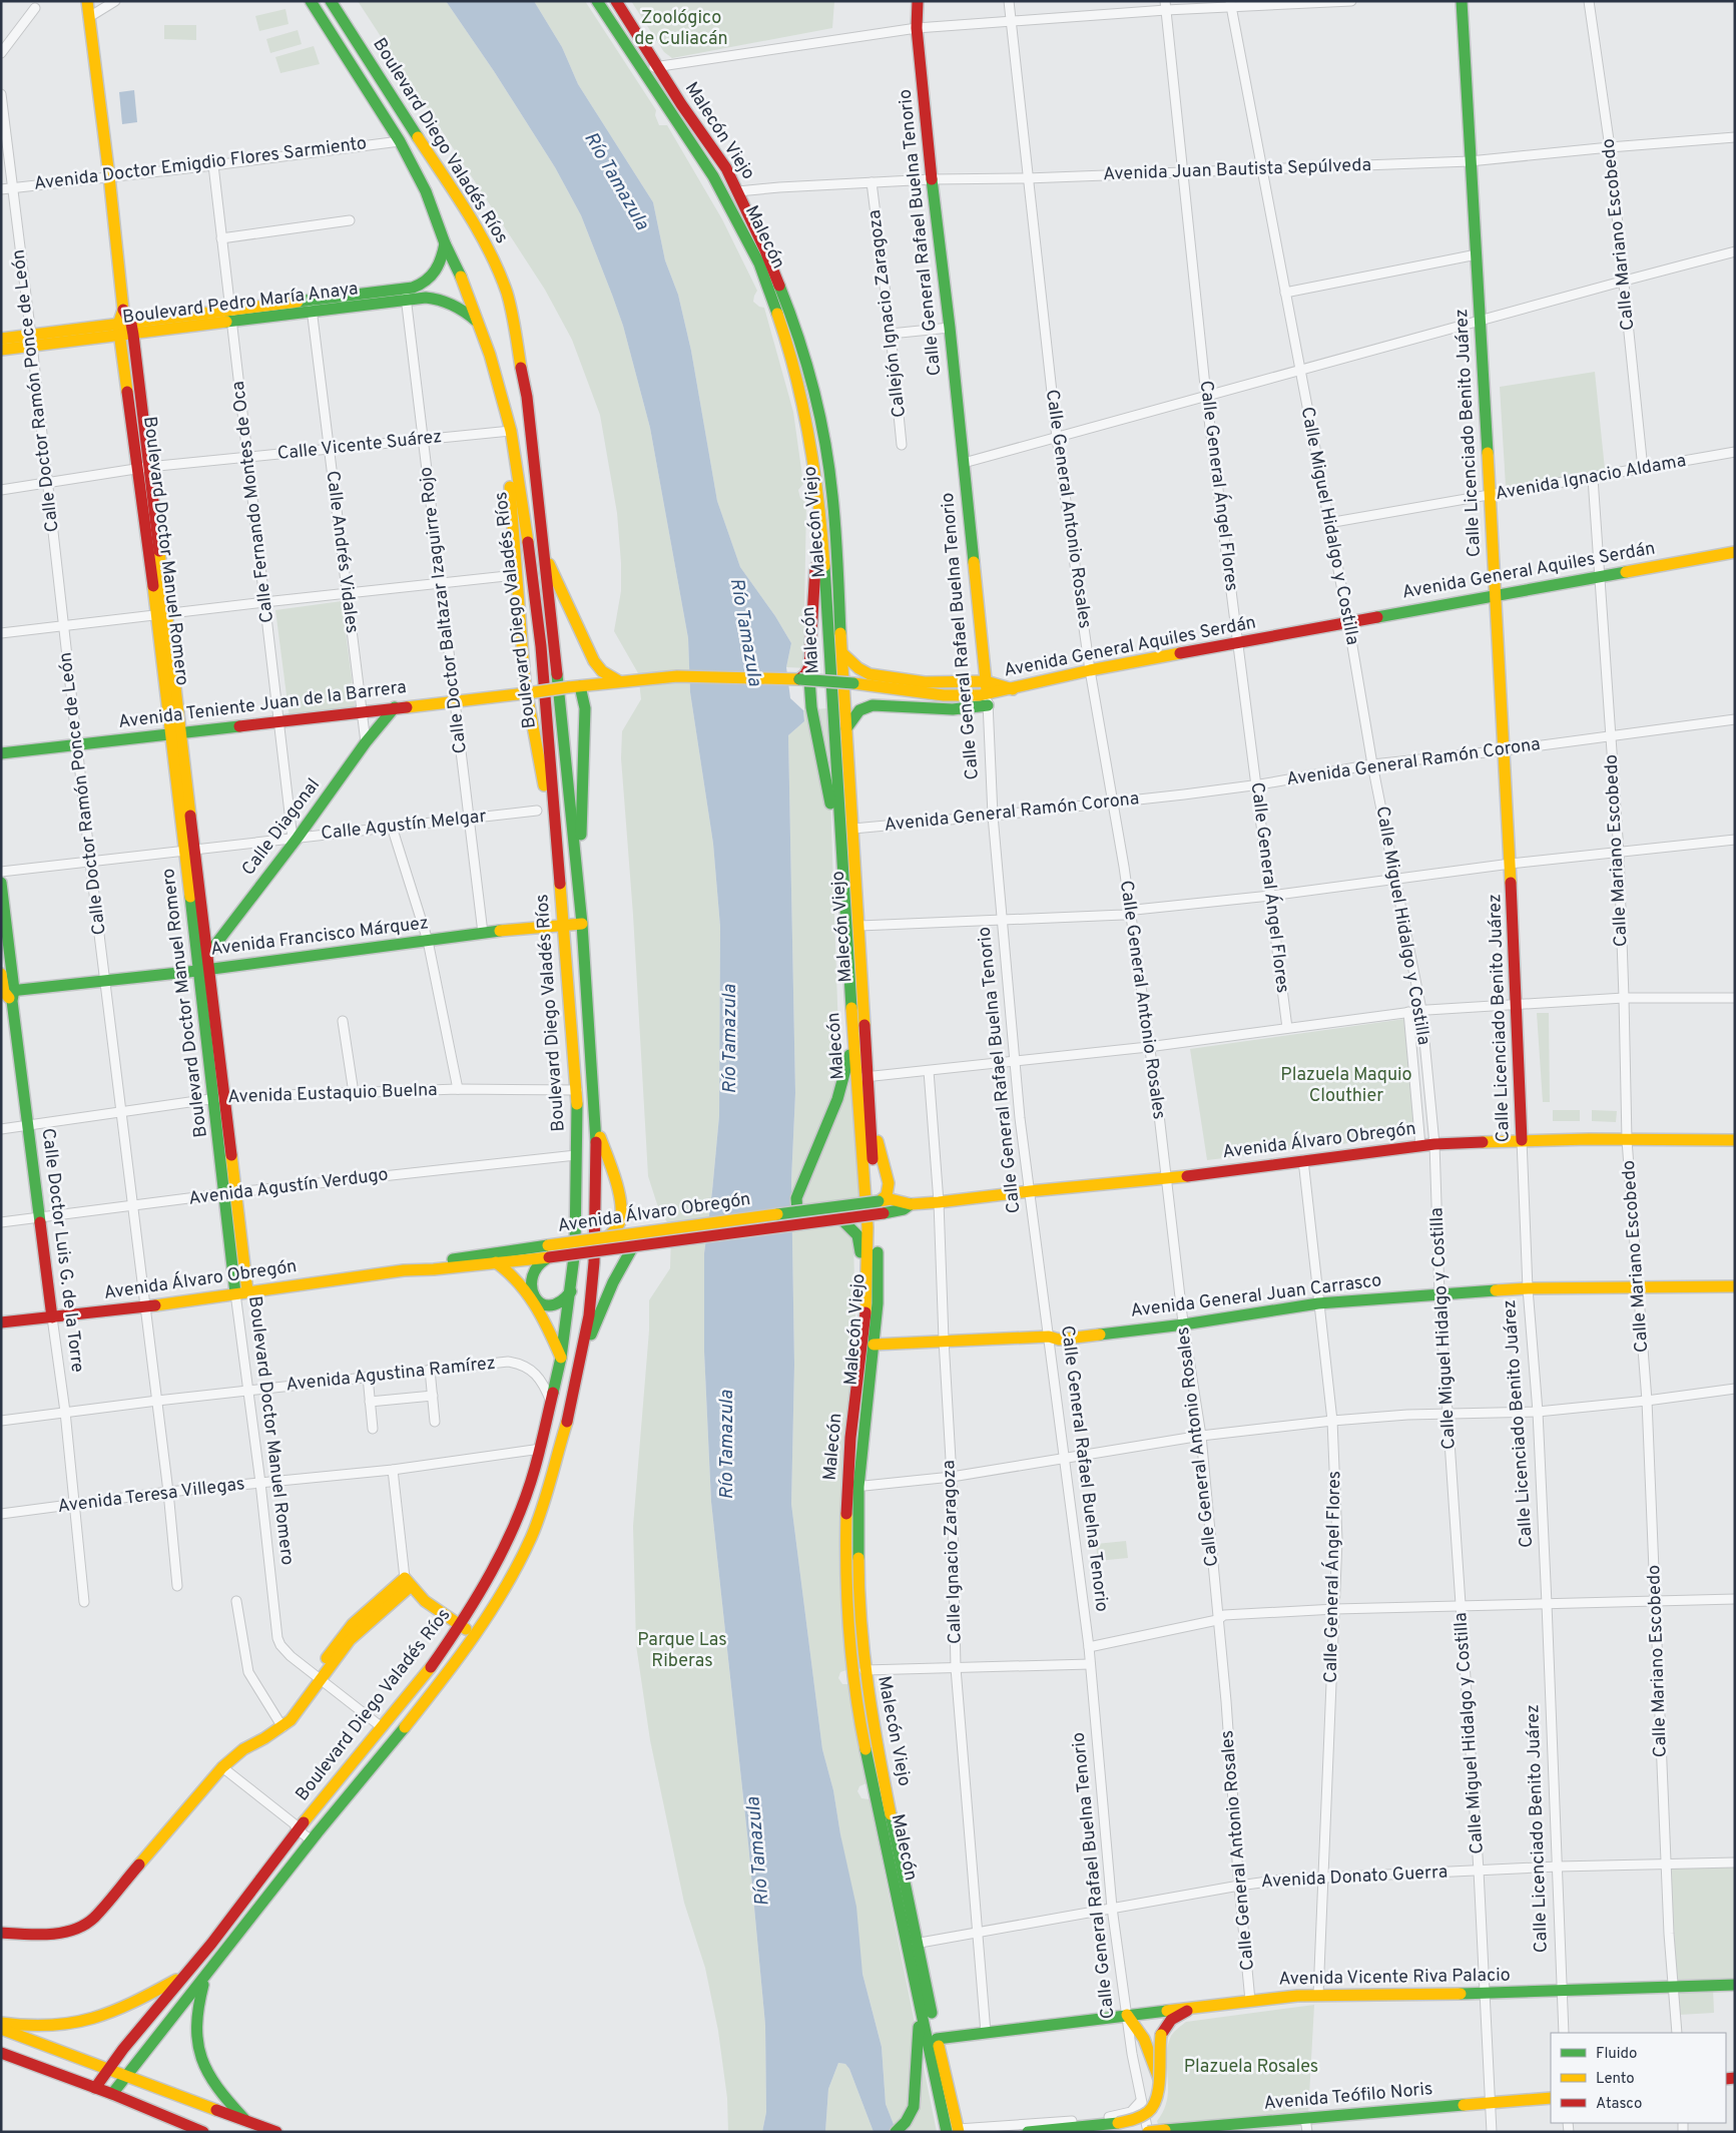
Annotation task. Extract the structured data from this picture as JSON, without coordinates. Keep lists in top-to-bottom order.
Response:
{
  "streets": {
    "main road": [
      "Malecón Viejo",
      "Boulevard Diego Valadés Ríos",
      "Calle General Rafael Buelna Tenorio",
      "Malecón",
      "Boulevard Pedro María Anaya",
      "Calle Licenciado Benito Juárez",
      "Boulevard Doctor Manuel Romero",
      "Avenida General Aquiles Serdán",
      "Avenida Teniente Juan de la Barrera",
      "Calle Diagonal",
      "Avenida Francisco Márquez",
      "Avenida Álvaro Obregón",
      "Calle Doctor Luis G. de la Torre",
      "Avenida General Juan Carrasco",
      "Avenida Vicente Riva Palacio",
      "Avenida Teófilo Noris"
    ],
    "street": [
      "Avenida Doctor Emigdio Flores Sarmiento",
      "Avenida Juan Bautista Sepúlveda",
      "Calle Mariano Escobedo",
      "Callejón Ignacio Zaragoza",
      "Calle Doctor Ramón Ponce de León",
      "Calle Vicente Suárez",
      "Avenida Ignacio Aldama",
      "Calle General Ángel Flores",
      "Calle Fernando Montes de Oca",
      "Calle General Antonio Rosales",
      "Calle Miguel Hidalgo y Costilla",
      "Calle Andrés Vidales",
      "Calle Doctor Baltazar Izaguirre Rojo",
      "Avenida General Ramón Corona",
      "Calle Agustín Melgar",
      "Avenida Eustaquio Buelna",
      "Avenida Agustín Verdugo",
      "Avenida Agustina Ramírez",
      "Avenida Teresa Villegas",
      "Calle Ignacio Zaragoza",
      "Avenida Donato Guerra"
    ]
  },
  "crossings": [
    ["Malecón Viejo", "Avenida Juan Bautista Sepúlveda"],
    ["Malecón Viejo", "Malecón"],
    ["Malecón Viejo", "Avenida General Ramón Corona"],
    ["Malecón Viejo", "Avenida General Juan Carrasco"],
    ["Malecón Viejo", "Avenida Donato Guerra"],
    ["Malecón Viejo", "Avenida Vicente Riva Palacio"],
    ["Boulevard Diego Valadés Ríos", "Avenida Doctor Emigdio Flores Sarmiento"],
    ["Boulevard Diego Valadés Ríos", "Boulevard Pedro María Anaya"],
    ["Boulevard Diego Valadés Ríos", "Calle Vicente Suárez"],
    ["Boulevard Diego Valadés Ríos", "Boulevard Doctor Manuel Romero"],
    ["Boulevard Diego Valadés Ríos", "Avenida Francisco Márquez"],
    ["Boulevard Diego Valadés Ríos", "Avenida Eustaquio Buelna"],
    ["Boulevard Diego Valadés Ríos", "Avenida Agustín Verdugo"],
    ["Boulevard Diego Valadés Ríos", "Avenida Agustina Ramírez"],
    ["Boulevard Diego Valadés Ríos", "Avenida Teresa Villegas"],
    ["Avenida Doctor Emigdio Flores Sarmiento", "Calle Doctor Ramón Ponce de León"],
    ["Avenida Doctor Emigdio Flores Sarmiento", "Calle Fernando Montes de Oca"],
    ["Avenida Doctor Emigdio Flores Sarmiento", "Boulevard Doctor Manuel Romero"],
    ["Avenida Juan Bautista Sepúlveda", "Calle General Rafael Buelna Tenorio"],
    ["Avenida Juan Bautista Sepúlveda", "Calle Mariano Escobedo"],
    ["Avenida Juan Bautista Sepúlveda", "Callejón Ignacio Zaragoza"],
    ["Avenida Juan Bautista Sepúlveda", "Calle Licenciado Benito Juárez"],
    ["Avenida Juan Bautista Sepúlveda", "Calle General Ángel Flores"],
    ["Avenida Juan Bautista Sepúlveda", "Calle General Antonio Rosales"],
    ["Avenida Juan Bautista Sepúlveda", "Calle Miguel Hidalgo y Costilla"],
    ["Calle General Rafael Buelna Tenorio", "Avenida General Aquiles Serdán"],
    ["Calle General Rafael Buelna Tenorio", "Avenida General Ramón Corona"],
    ["Calle General Rafael Buelna Tenorio", "Avenida Álvaro Obregón"],
    ["Calle General Rafael Buelna Tenorio", "Avenida General Juan Carrasco"],
    ["Calle General Rafael Buelna Tenorio", "Avenida Donato Guerra"],
    ["Calle General Rafael Buelna Tenorio", "Avenida Vicente Riva Palacio"],
    ["Calle General Rafael Buelna Tenorio", "Avenida Teófilo Noris"],
    ["Calle Mariano Escobedo", "Avenida Ignacio Aldama"],
    ["Calle Mariano Escobedo", "Avenida General Aquiles Serdán"],
    ["Calle Mariano Escobedo", "Avenida General Ramón Corona"],
    ["Calle Mariano Escobedo", "Avenida Álvaro Obregón"],
    ["Calle Mariano Escobedo", "Avenida General Juan Carrasco"],
    ["Calle Mariano Escobedo", "Avenida Donato Guerra"],
    ["Calle Mariano Escobedo", "Avenida Vicente Riva Palacio"],
    ["Malecón", "Avenida Donato Guerra"],
    ["Boulevard Pedro María Anaya", "Calle Doctor Ramón Ponce de León"],
    ["Boulevard Pedro María Anaya", "Calle Fernando Montes de Oca"],
    ["Boulevard Pedro María Anaya", "Boulevard Doctor Manuel Romero"],
    ["Boulevard Pedro María Anaya", "Calle Andrés Vidales"],
    ["Boulevard Pedro María Anaya", "Calle Doctor Baltazar Izaguirre Rojo"],
    ["Calle Doctor Ramón Ponce de León", "Calle Vicente Suárez"],
    ["Calle Doctor Ramón Ponce de León", "Avenida Teniente Juan de la Barrera"],
    ["Calle Doctor Ramón Ponce de León", "Calle Agustín Melgar"],
    ["Calle Doctor Ramón Ponce de León", "Avenida Francisco Márquez"],
    ["Calle Doctor Ramón Ponce de León", "Avenida Eustaquio Buelna"],
    ["Calle Doctor Ramón Ponce de León", "Avenida Álvaro Obregón"],
    ["Calle Doctor Ramón Ponce de León", "Avenida Agustín Verdugo"],
    ["Calle Doctor Ramón Ponce de León", "Avenida Agustina Ramírez"],
    ["Calle Doctor Ramón Ponce de León", "Avenida Teresa Villegas"],
    ["Calle Licenciado Benito Juárez", "Avenida Ignacio Aldama"],
    ["Calle Licenciado Benito Juárez", "Avenida General Aquiles Serdán"],
    ["Calle Licenciado Benito Juárez", "Avenida General Ramón Corona"],
    ["Calle Licenciado Benito Juárez", "Avenida Álvaro Obregón"],
    ["Calle Licenciado Benito Juárez", "Avenida General Juan Carrasco"],
    ["Calle Licenciado Benito Juárez", "Avenida Donato Guerra"],
    ["Calle Licenciado Benito Juárez", "Avenida Vicente Riva Palacio"],
    ["Calle Vicente Suárez", "Calle Fernando Montes de Oca"],
    ["Calle Vicente Suárez", "Boulevard Doctor Manuel Romero"],
    ["Calle Vicente Suárez", "Calle Andrés Vidales"],
    ["Calle Vicente Suárez", "Calle Doctor Baltazar Izaguirre Rojo"],
    ["Avenida Ignacio Aldama", "Calle Miguel Hidalgo y Costilla"],
    ["Calle General Ángel Flores", "Avenida General Aquiles Serdán"],
    ["Calle General Ángel Flores", "Avenida General Ramón Corona"],
    ["Calle General Ángel Flores", "Avenida Álvaro Obregón"],
    ["Calle General Ángel Flores", "Avenida General Juan Carrasco"],
    ["Calle General Ángel Flores", "Avenida Donato Guerra"],
    ["Calle General Ángel Flores", "Avenida Vicente Riva Palacio"],
    ["Calle Fernando Montes de Oca", "Avenida Teniente Juan de la Barrera"],
    ["Calle Fernando Montes de Oca", "Calle Agustín Melgar"],
    ["Calle Fernando Montes de Oca", "Calle Diagonal"],
    ["Calle General Antonio Rosales", "Avenida General Aquiles Serdán"],
    ["Calle General Antonio Rosales", "Avenida General Ramón Corona"],
    ["Calle General Antonio Rosales", "Avenida Álvaro Obregón"],
    ["Calle General Antonio Rosales", "Avenida General Juan Carrasco"],
    ["Calle General Antonio Rosales", "Avenida Donato Guerra"],
    ["Calle General Antonio Rosales", "Avenida Vicente Riva Palacio"],
    ["Calle Miguel Hidalgo y Costilla", "Avenida General Aquiles Serdán"],
    ["Calle Miguel Hidalgo y Costilla", "Avenida General Ramón Corona"],
    ["Calle Miguel Hidalgo y Costilla", "Avenida Álvaro Obregón"],
    ["Calle Miguel Hidalgo y Costilla", "Avenida General Juan Carrasco"],
    ["Calle Miguel Hidalgo y Costilla", "Avenida Donato Guerra"],
    ["Calle Miguel Hidalgo y Costilla", "Avenida Vicente Riva Palacio"],
    ["Calle Miguel Hidalgo y Costilla", "Avenida Teófilo Noris"],
    ["Boulevard Doctor Manuel Romero", "Avenida Teniente Juan de la Barrera"],
    ["Boulevard Doctor Manuel Romero", "Calle Agustín Melgar"],
    ["Boulevard Doctor Manuel Romero", "Calle Diagonal"],
    ["Boulevard Doctor Manuel Romero", "Avenida Francisco Márquez"],
    ["Boulevard Doctor Manuel Romero", "Avenida Eustaquio Buelna"],
    ["Boulevard Doctor Manuel Romero", "Avenida Álvaro Obregón"],
    ["Boulevard Doctor Manuel Romero", "Avenida Agustín Verdugo"],
    ["Boulevard Doctor Manuel Romero", "Avenida Agustina Ramírez"],
    ["Boulevard Doctor Manuel Romero", "Avenida Teresa Villegas"],
    ["Calle Andrés Vidales", "Avenida Teniente Juan de la Barrera"],
    ["Calle Andrés Vidales", "Calle Diagonal"],
    ["Avenida General Aquiles Serdán", "Avenida Teniente Juan de la Barrera"],
    ["Calle Doctor Baltazar Izaguirre Rojo", "Avenida Teniente Juan de la Barrera"],
    ["Calle Doctor Baltazar Izaguirre Rojo", "Calle Agustín Melgar"],
    ["Calle Doctor Baltazar Izaguirre Rojo", "Avenida Francisco Márquez"],
    ["Avenida Teniente Juan de la Barrera", "Calle Diagonal"],
    ["Calle Agustín Melgar", "Calle Diagonal"],
    ["Avenida Francisco Márquez", "Calle Doctor Luis G. de la Torre"],
    ["Avenida Eustaquio Buelna", "Calle Doctor Luis G. de la Torre"],
    ["Avenida Álvaro Obregón", "Calle Doctor Luis G. de la Torre"],
    ["Avenida Álvaro Obregón", "Calle Ignacio Zaragoza"],
    ["Avenida Agustín Verdugo", "Calle Doctor Luis G. de la Torre"],
    ["Calle Doctor Luis G. de la Torre", "Avenida Agustina Ramírez"],
    ["Calle Doctor Luis G. de la Torre", "Avenida Teresa Villegas"],
    ["Avenida General Juan Carrasco", "Calle Ignacio Zaragoza"],
    ["Calle Ignacio Zaragoza", "Avenida Donato Guerra"],
    ["Calle Ignacio Zaragoza", "Avenida Vicente Riva Palacio"]
  ],
  "water": ["Río Tamazula"],
  "parks": [
    "Zoológico de Culiacán",
    "Plazuela Maquio Clouthier",
    "Parque Las Riberas",
    "Plazuela Rosales"
  ],
  "legend": ["Fluido", "Lento", "Atasco"]
}
